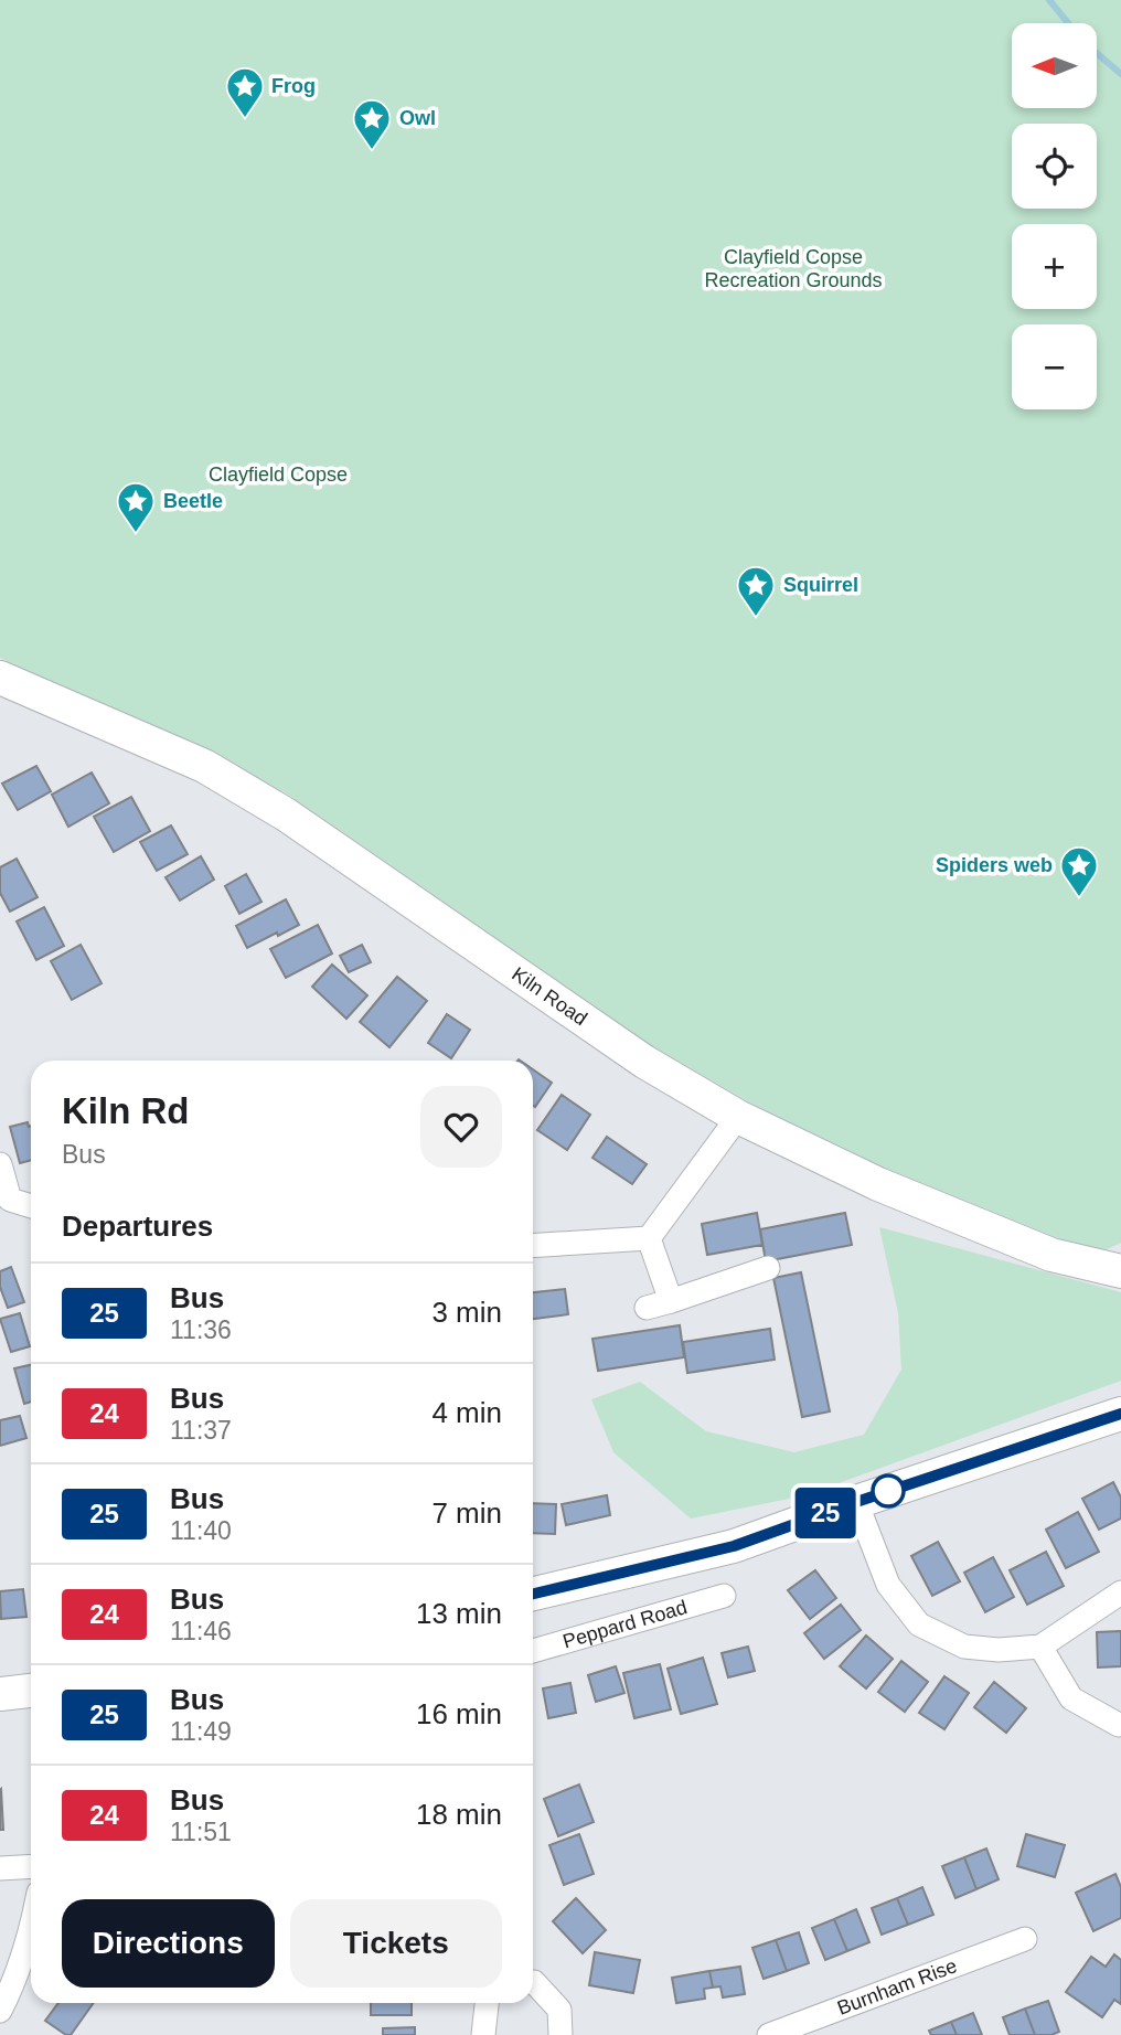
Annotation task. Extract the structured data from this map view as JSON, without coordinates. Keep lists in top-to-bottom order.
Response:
{
  "streets": {
    "street": ["Kiln Road", "Peppard Road", "Burnham Rise"]
  },
  "parks": ["Clayfield Copse Recreation Grounds", "Clayfield Copse"],
  "places": {
    "place": [
      "Frog",
      "Owl",
      "Beetle",
      "Squirrel",
      "Spiders web"
    ]
  },
  "lines": ["bus line 25"],
  "north": "left",
  "page": {
    "on_map": "25",
    "map_buttons": ["+", "−"],
    "heading": [
      ["Kiln Rd", "Bus"],
      "Departures"
    ],
    "list": [
      {
        "mark": "25",
        "name": "Bus",
        "note": "11:36",
        "value": "3 min"
      },
      {
        "mark": "24",
        "name": "Bus",
        "note": "11:37",
        "value": "4 min"
      },
      {
        "mark": "25",
        "name": "Bus",
        "note": "11:40",
        "value": "7 min"
      },
      {
        "mark": "24",
        "name": "Bus",
        "note": "11:46",
        "value": "13 min"
      },
      {
        "mark": "25",
        "name": "Bus",
        "note": "11:49",
        "value": "16 min"
      },
      {
        "mark": "24",
        "name": "Bus",
        "note": "11:51",
        "value": "18 min"
      }
    ],
    "buttons": ["Directions", "Tickets"]
  }
}
